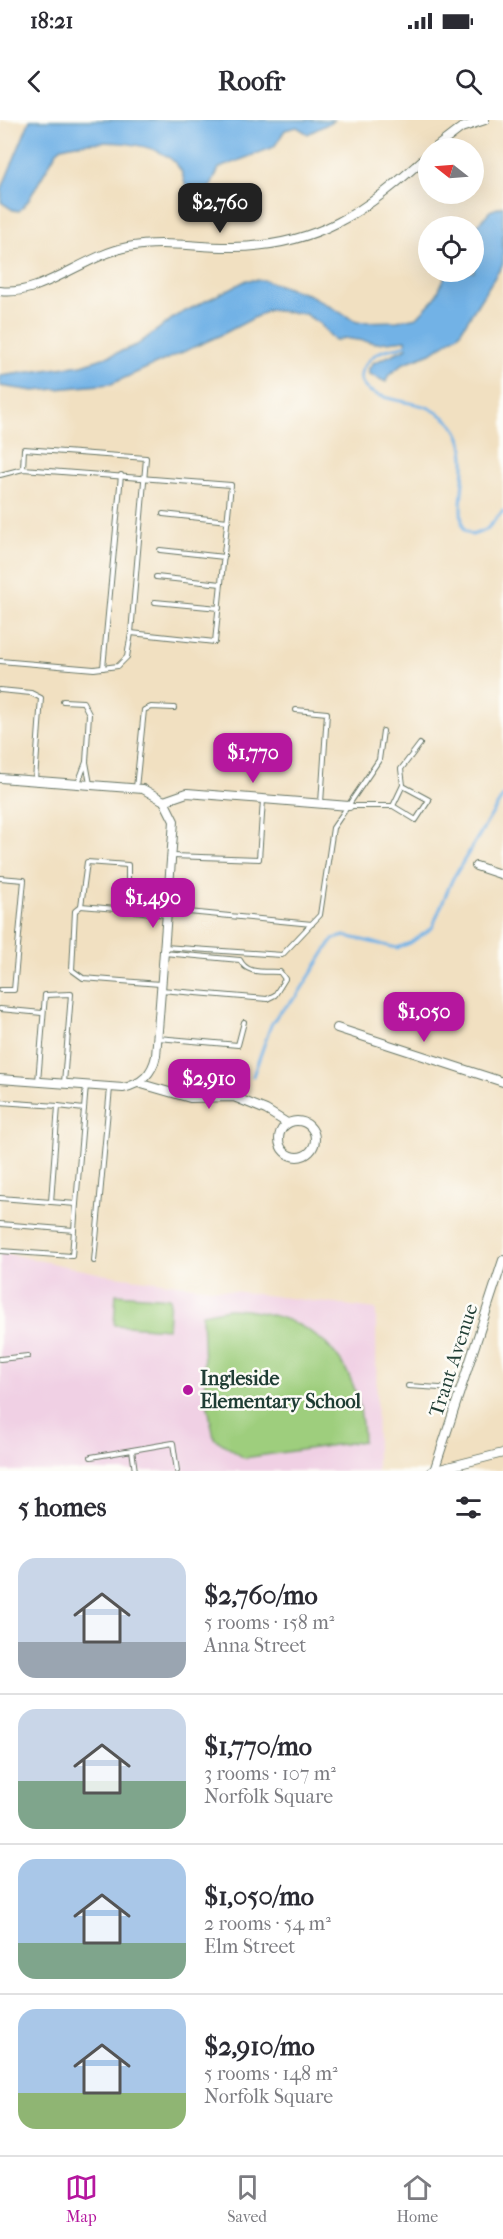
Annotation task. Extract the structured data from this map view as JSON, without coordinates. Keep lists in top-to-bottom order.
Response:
{
  "streets": {
    "street": ["Trant Avenue"]
  },
  "places": ["Ingleside Elementary School"],
  "north": "left",
  "page": {
    "status": "18:21",
    "header": "Roofr",
    "price": [
      "$2,760",
      "$1,770",
      "$1,490",
      "$1,050",
      "$2,910"
    ],
    "heading": "5 homes",
    "list": [
      {
        "name": "$2,760/mo",
        "note": "5 rooms · 158 m² · Anna Street"
      },
      {
        "name": "$1,770/mo",
        "note": "3 rooms · 107 m² · Norfolk Square"
      },
      {
        "name": "$1,050/mo",
        "note": "2 rooms · 54 m² · Elm Street"
      },
      {
        "name": "$2,910/mo",
        "note": "5 rooms · 148 m² · Norfolk Square"
      }
    ],
    "tabs": ["Map", "Saved", "Home"]
  }
}
